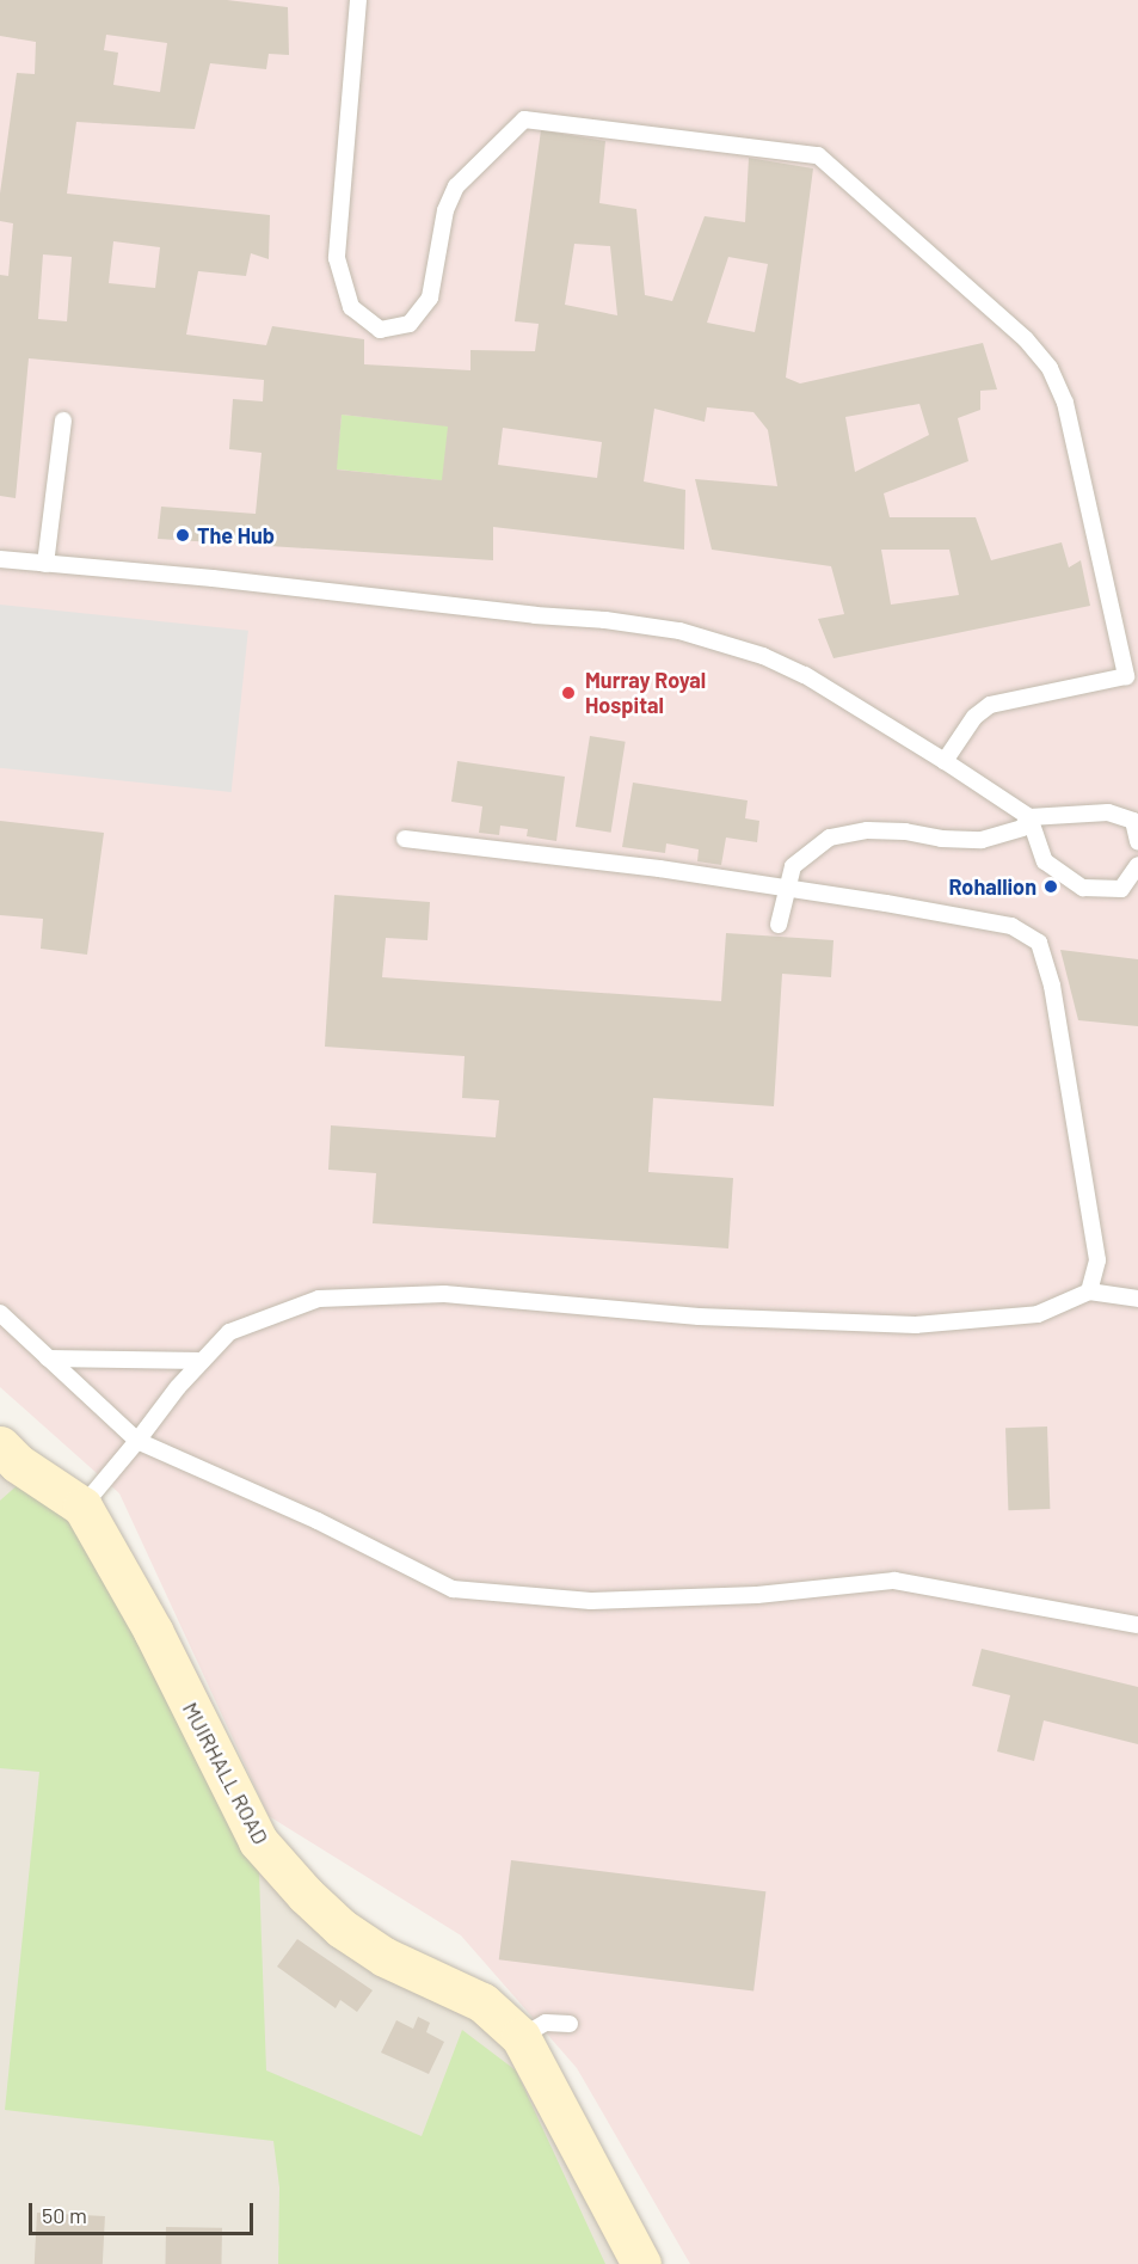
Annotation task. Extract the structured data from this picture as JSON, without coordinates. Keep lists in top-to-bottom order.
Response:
{
  "streets": {
    "street": ["MUIRHALL ROAD"]
  },
  "places": ["The Hub", "Murray Royal Hospital", "Rohallion"],
  "scale_bar": "50 m"
}
